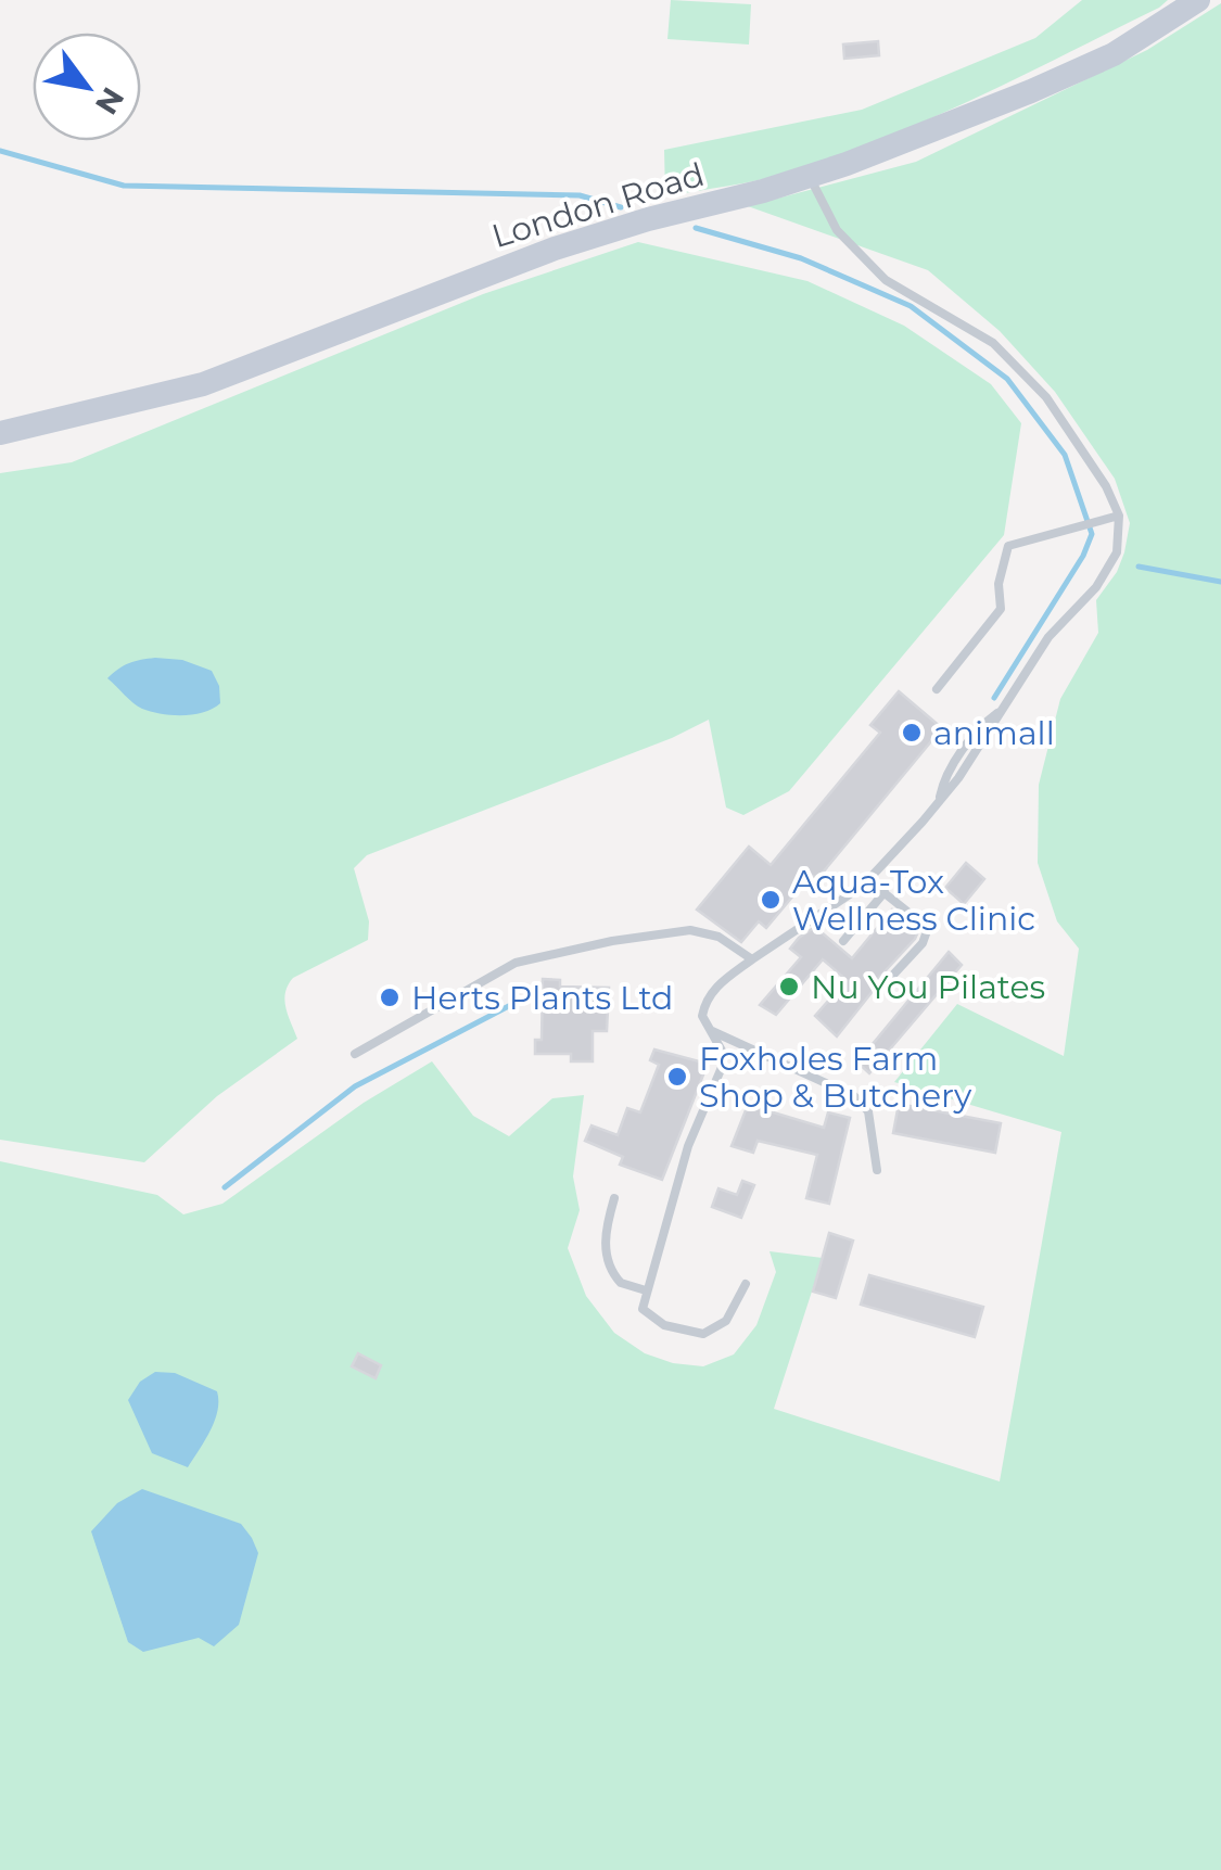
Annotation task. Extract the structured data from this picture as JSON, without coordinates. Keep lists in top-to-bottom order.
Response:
{
  "streets": {
    "main road": ["London Road"]
  },
  "places": [
    "animall",
    "Aqua-Tox Wellness Clinic",
    "Nu You Pilates",
    "Herts Plants Ltd",
    "Foxholes Farm Shop & Butchery"
  ],
  "north": "bottom right"
}
